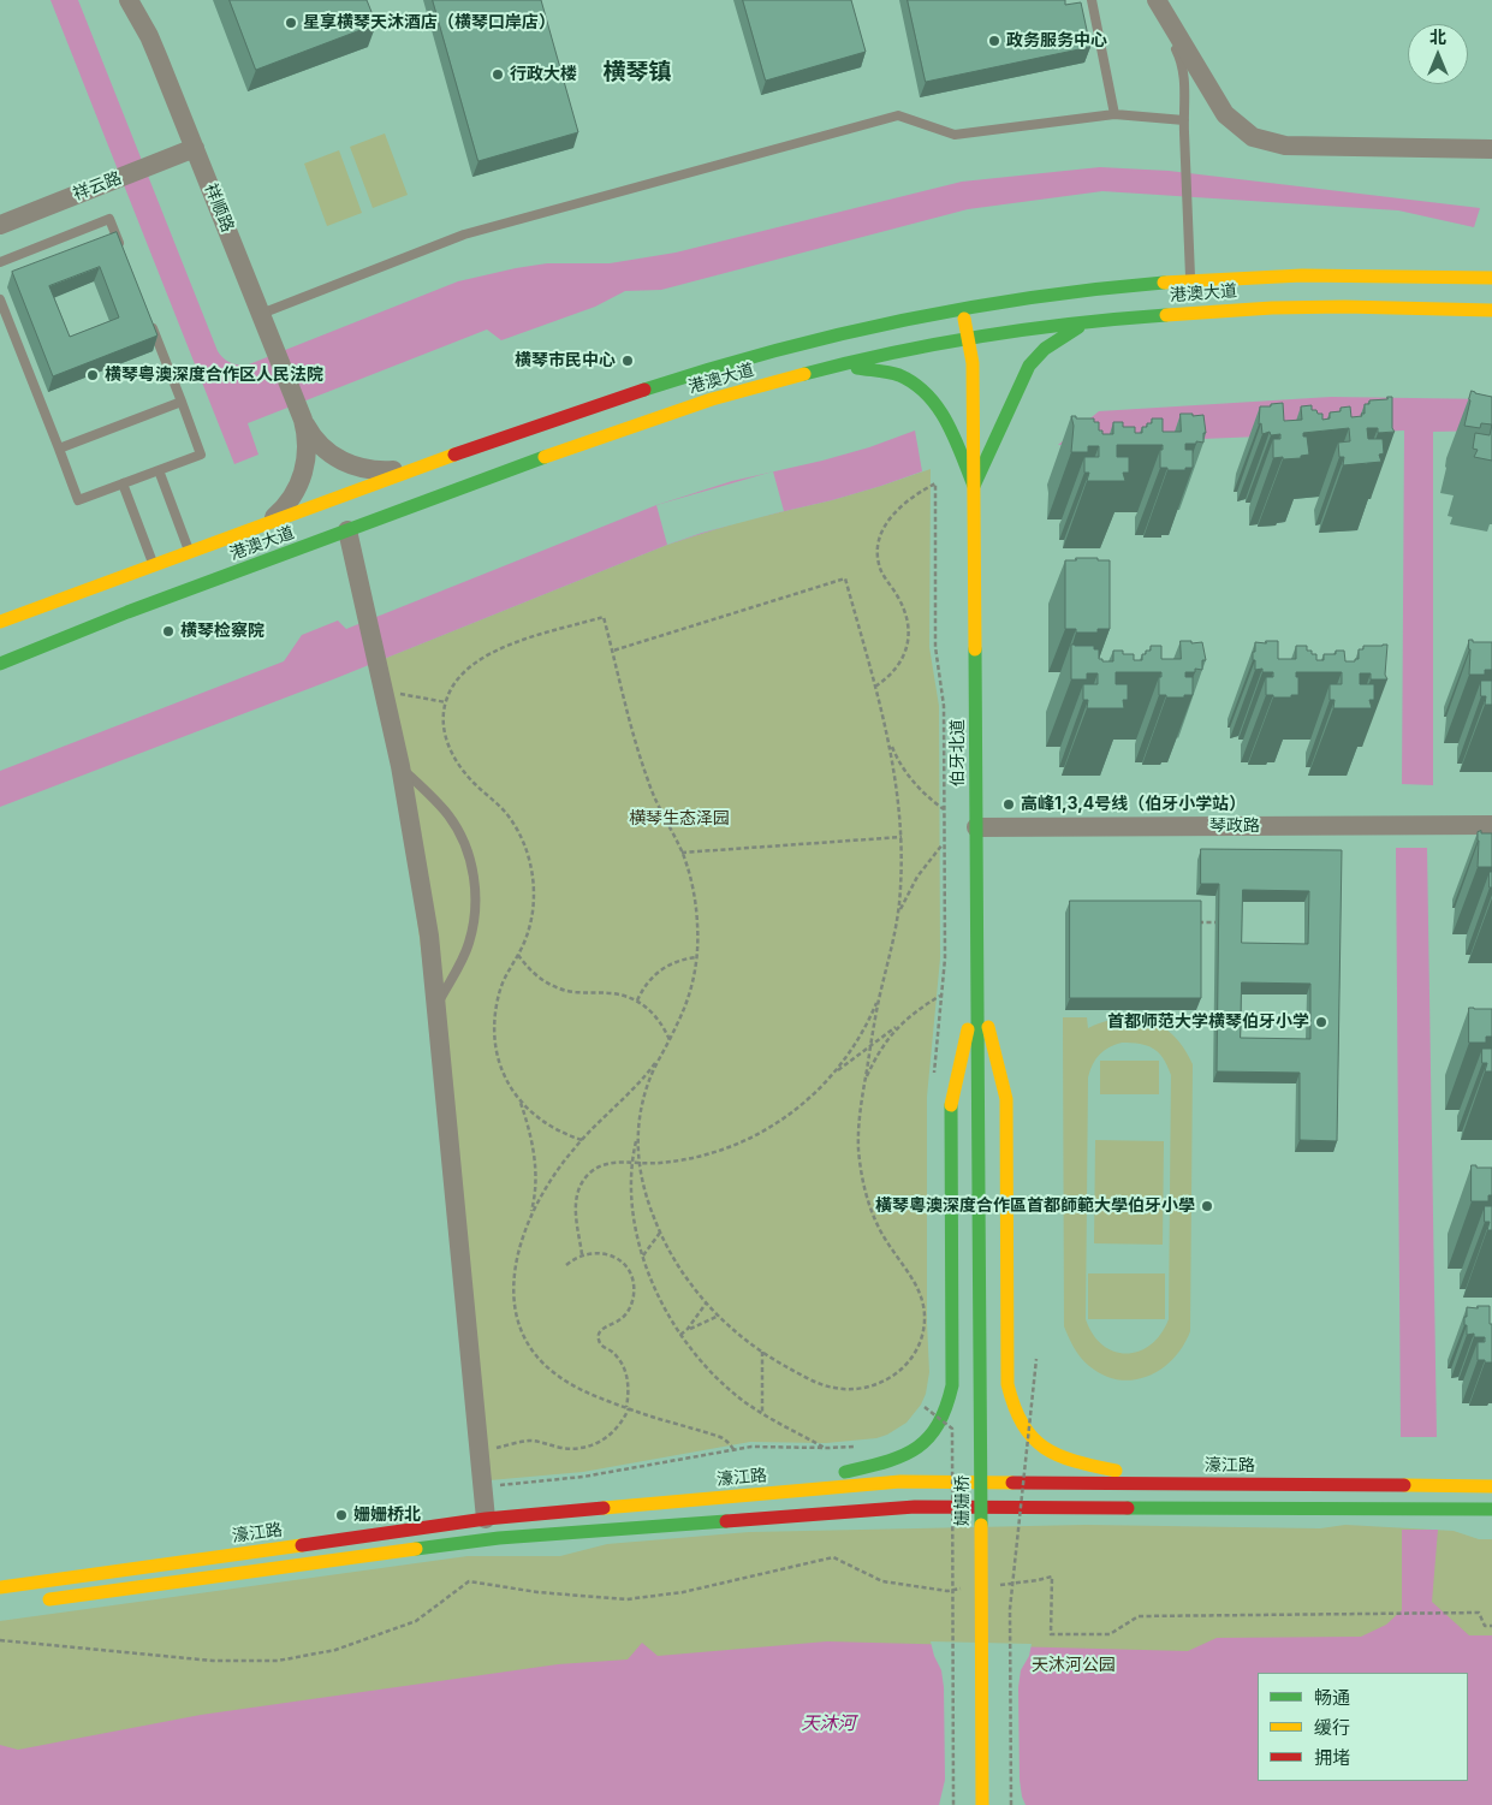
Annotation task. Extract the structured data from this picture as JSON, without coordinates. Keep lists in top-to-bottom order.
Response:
{
  "streets": {
    "main road": [
      "港澳大道",
      "伯牙北道",
      "濠江路",
      "姗姗桥"
    ],
    "street": ["祥云路", "祥顺路", "琴政路"]
  },
  "crossings": [
    ["祥云路", "祥顺路"],
    ["祥顺路", "港澳大道"],
    ["港澳大道", "伯牙北道"],
    ["伯牙北道", "琴政路"],
    ["伯牙北道", "姗姗桥"]
  ],
  "districts": ["横琴镇"],
  "water": ["天沐河"],
  "parks": ["横琴生态泽园", "天沐河公园"],
  "places": [
    "星享横琴天沐酒店（横琴口岸店）",
    "政务服务中心",
    "行政大楼",
    "横琴市民中心",
    "横琴粤澳深度合作区人民法院",
    "横琴检察院",
    "高峰1,3,4号线（伯牙小学站）",
    "首都师范大学横琴伯牙小学",
    "橫琴粵澳深度合作區首都師範大學伯牙小學",
    "姗姗桥北"
  ],
  "legend": ["畅通", "缓行", "拥堵"],
  "north": "top"
}
